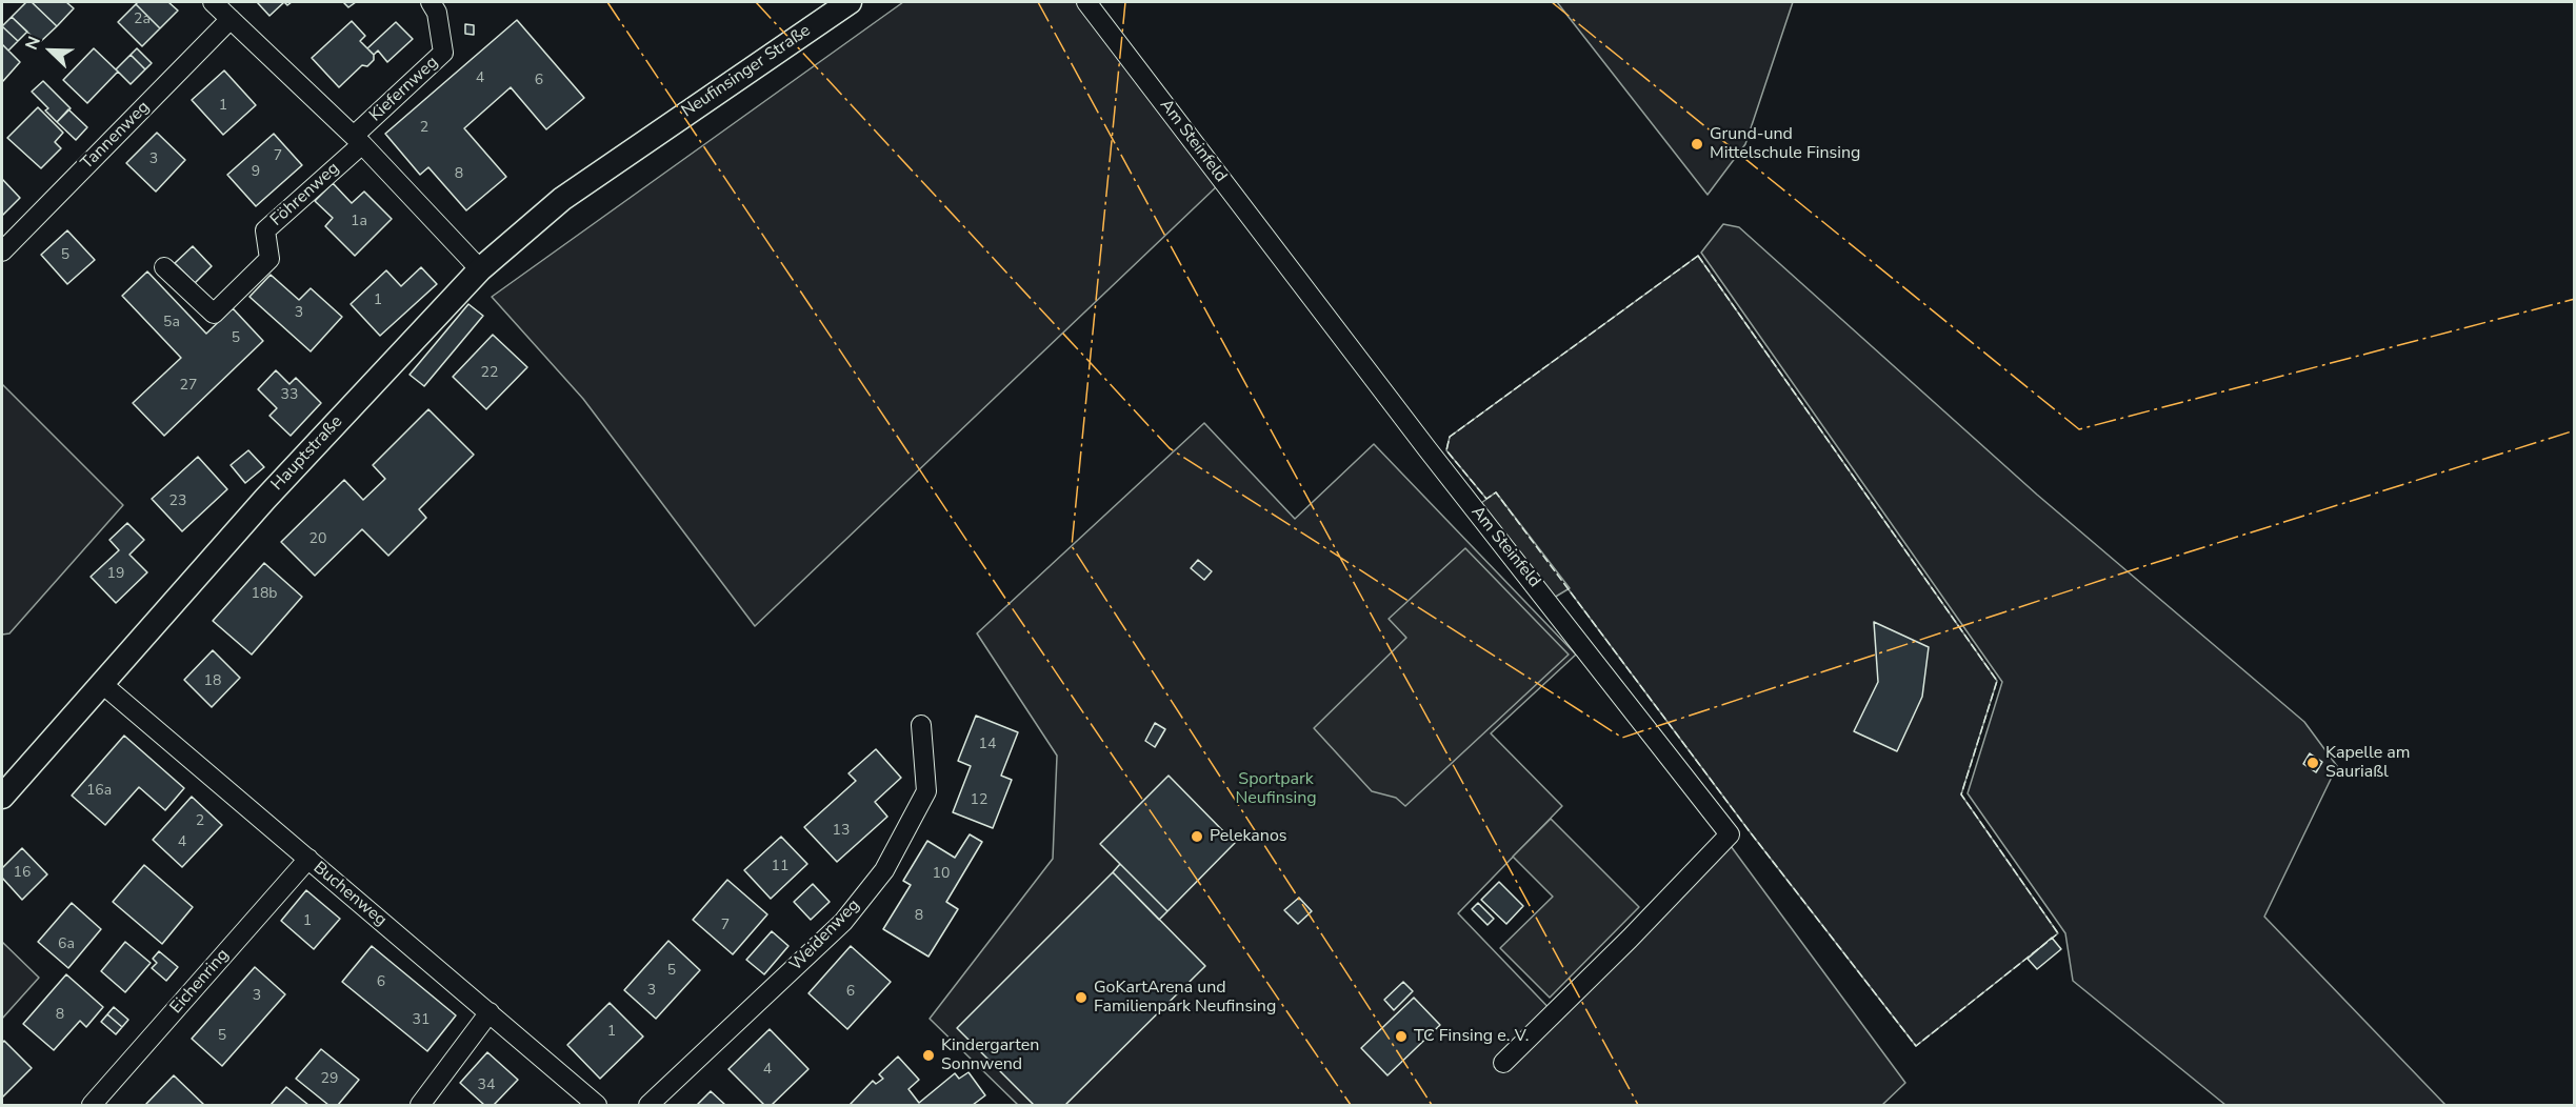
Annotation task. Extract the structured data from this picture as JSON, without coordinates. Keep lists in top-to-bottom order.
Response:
{
  "streets": {
    "street": [
      "Neufinsinger Straße",
      "Kiefernweg",
      "Tannenweg",
      "Am Steinfeld",
      "Föhrenweg",
      "Hauptstraße",
      "Buchenweg",
      "Weidenweg",
      "Eichenring"
    ]
  },
  "crossings": [
    ["Neufinsinger Straße", "Hauptstraße"],
    ["Kiefernweg", "Föhrenweg"],
    ["Hauptstraße", "Buchenweg"],
    ["Buchenweg", "Eichenring"]
  ],
  "parks": ["Sportpark Neufinsing"],
  "places": [
    "Grund-und Mittelschule Finsing",
    "Kapelle am Sauriaßl",
    "Pelekanos",
    "GoKartArena und Familienpark Neufinsing",
    "TC Finsing e. V.",
    "Kindergarten Sonnwend"
  ],
  "house_numbers": [
    "2a",
    "4",
    "6",
    "1",
    "2",
    "7",
    "3",
    "9",
    "8",
    "1a",
    "5",
    "1",
    "3",
    "5a",
    "5",
    "22",
    "27",
    "33",
    "23",
    "20",
    "19",
    "18b",
    "18",
    "14",
    "16a",
    "12",
    "2",
    "13",
    "4",
    "11",
    "16",
    "10",
    "8",
    "1",
    "7",
    "6a",
    "5",
    "6",
    "3",
    "6",
    "3",
    "8",
    "31",
    "1",
    "5",
    "4",
    "29",
    "34"
  ],
  "north": "top left"
}
